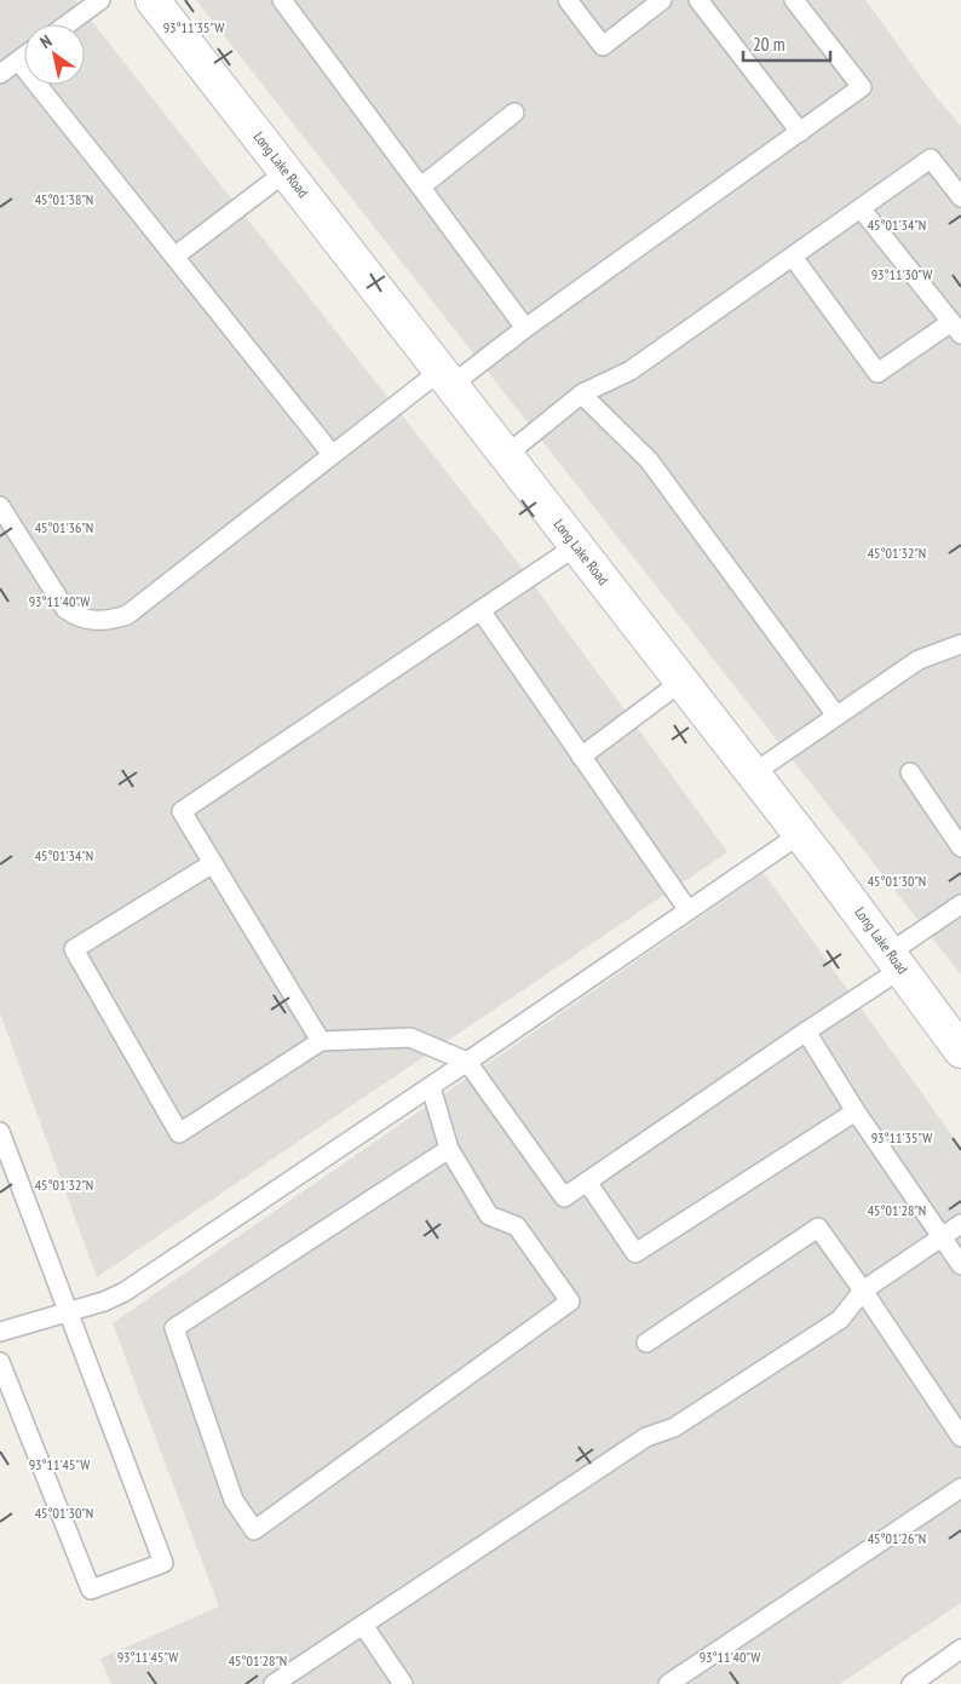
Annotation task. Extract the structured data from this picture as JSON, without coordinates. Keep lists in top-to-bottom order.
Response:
{
  "streets": {
    "street": ["Long Lake Road"]
  },
  "scale_bar": "20 m",
  "north": "top left",
  "coordinates": [
    "93°11'35\"W",
    "45°01'38\"N",
    "45°01'34\"N",
    "93°11'30\"W",
    "45°01'36\"N",
    "45°01'32\"N",
    "93°11'40\"W",
    "45°01'30\"N",
    "45°01'28\"N",
    "93°11'45\"W",
    "45°01'26\"N"
  ]
}
